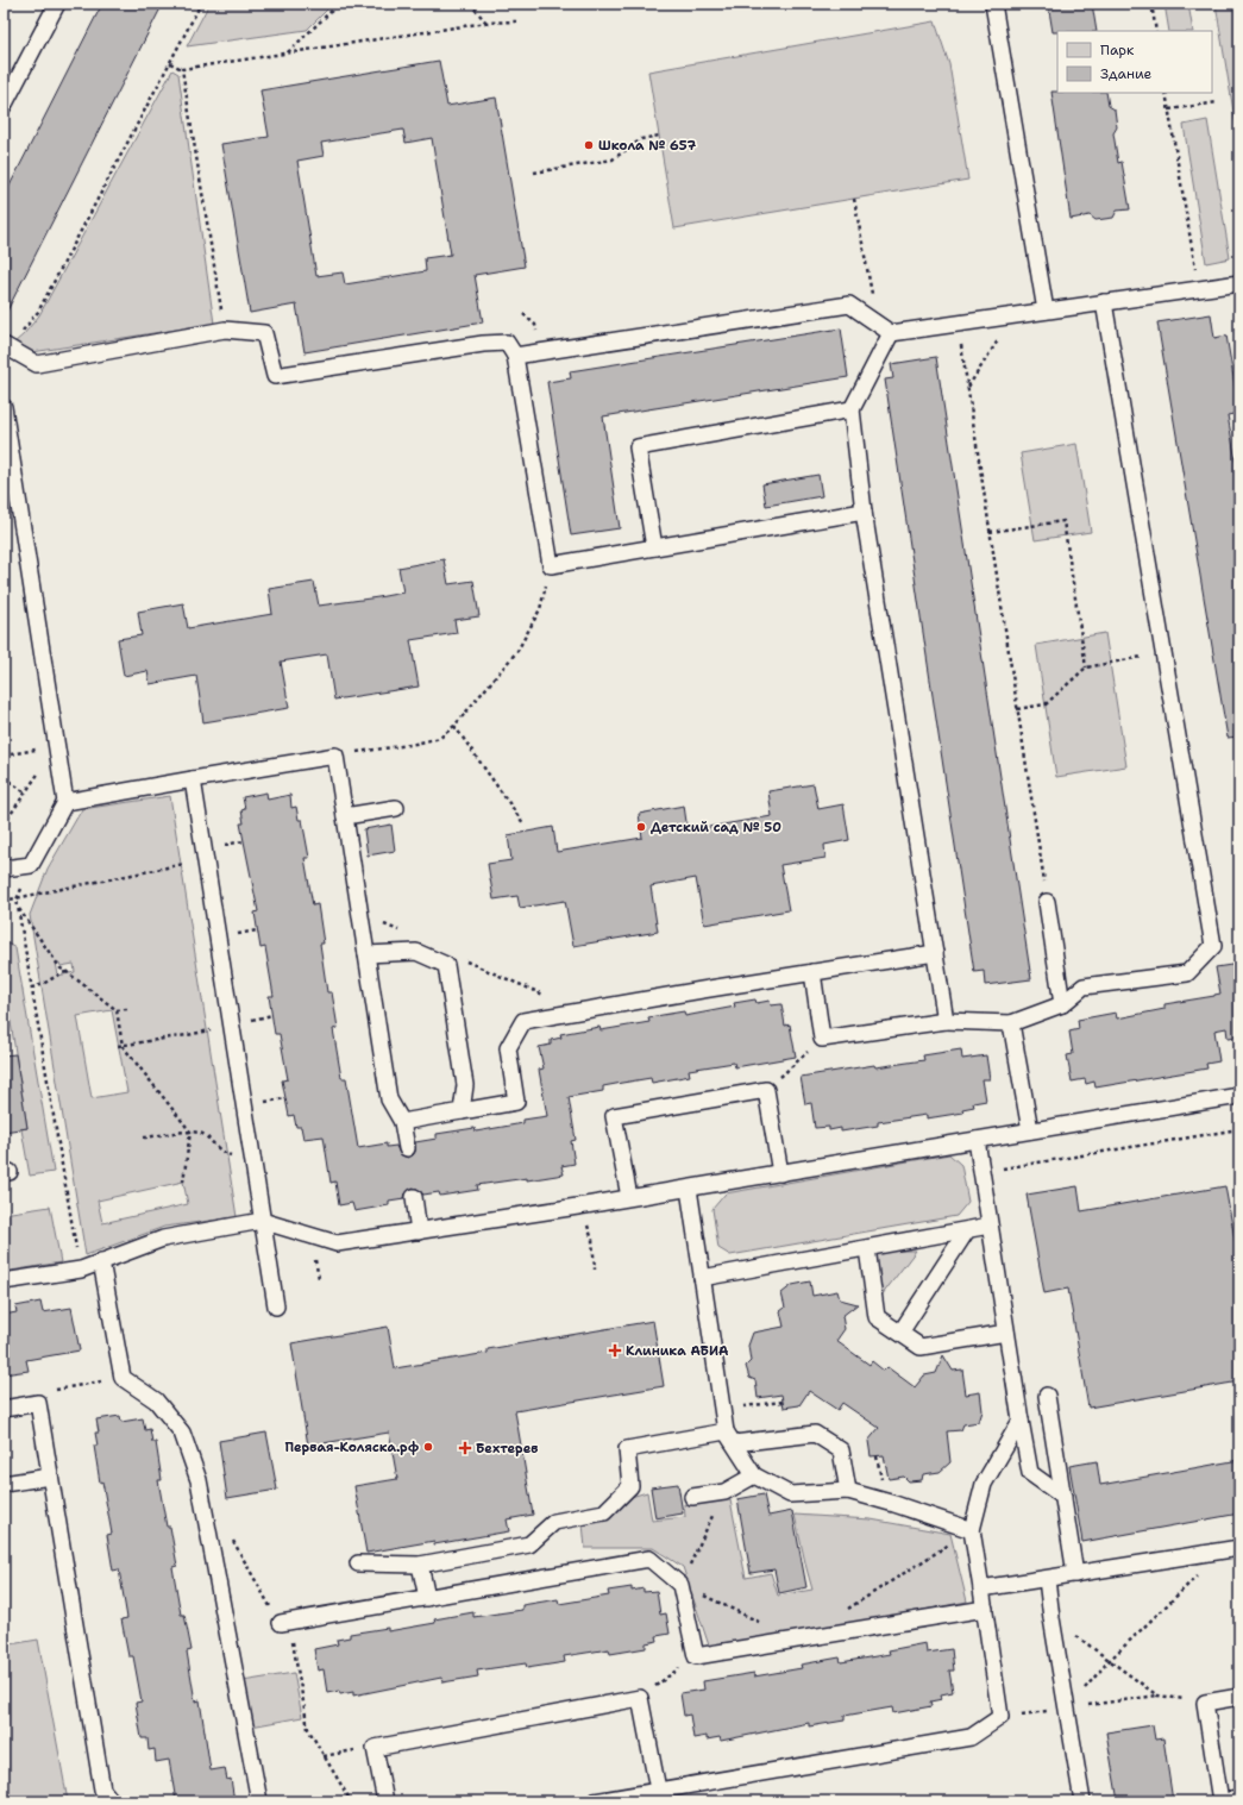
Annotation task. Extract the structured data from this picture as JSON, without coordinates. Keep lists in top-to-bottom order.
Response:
{
  "places": {
    "other": ["Школа № 657", "Детский сад № 50", "Первая-Коляска.рф"],
    "health": ["Клиника АБИА", "Бехтерев"]
  },
  "legend": ["Парк", "Здание"]
}
